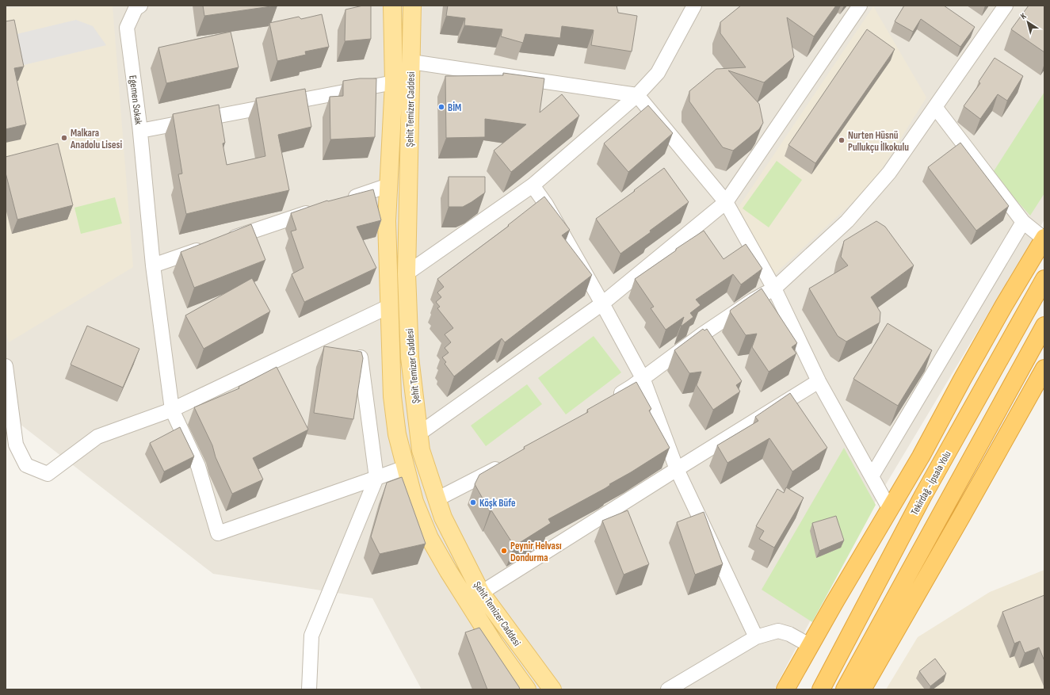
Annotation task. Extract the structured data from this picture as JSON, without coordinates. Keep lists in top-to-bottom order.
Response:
{
  "streets": {
    "highway": ["Tekirdağ - İpsala Yolu"],
    "main road": ["Şehit Temizer Caddesi"],
    "street": ["Egemen Sokak"]
  },
  "crossings": [
    ["Egemen Sokak", "Şehit Temizer Caddesi"]
  ],
  "places": [
    "BİM",
    "Malkara Anadolu Lisesi",
    "Nurten Hüsnü Pullukçu İlkokulu",
    "Köşk Büfe",
    "Peynir Helvası Dondurma"
  ],
  "north": "top left"
}
